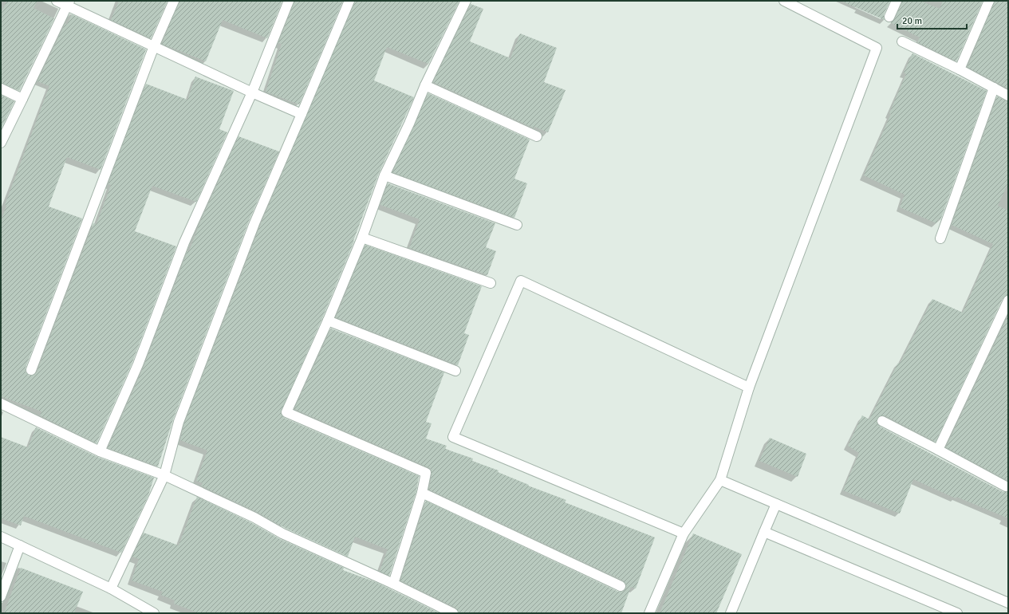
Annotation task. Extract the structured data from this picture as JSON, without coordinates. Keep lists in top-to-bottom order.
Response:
{
  "scale_bar": "20 m"
}
